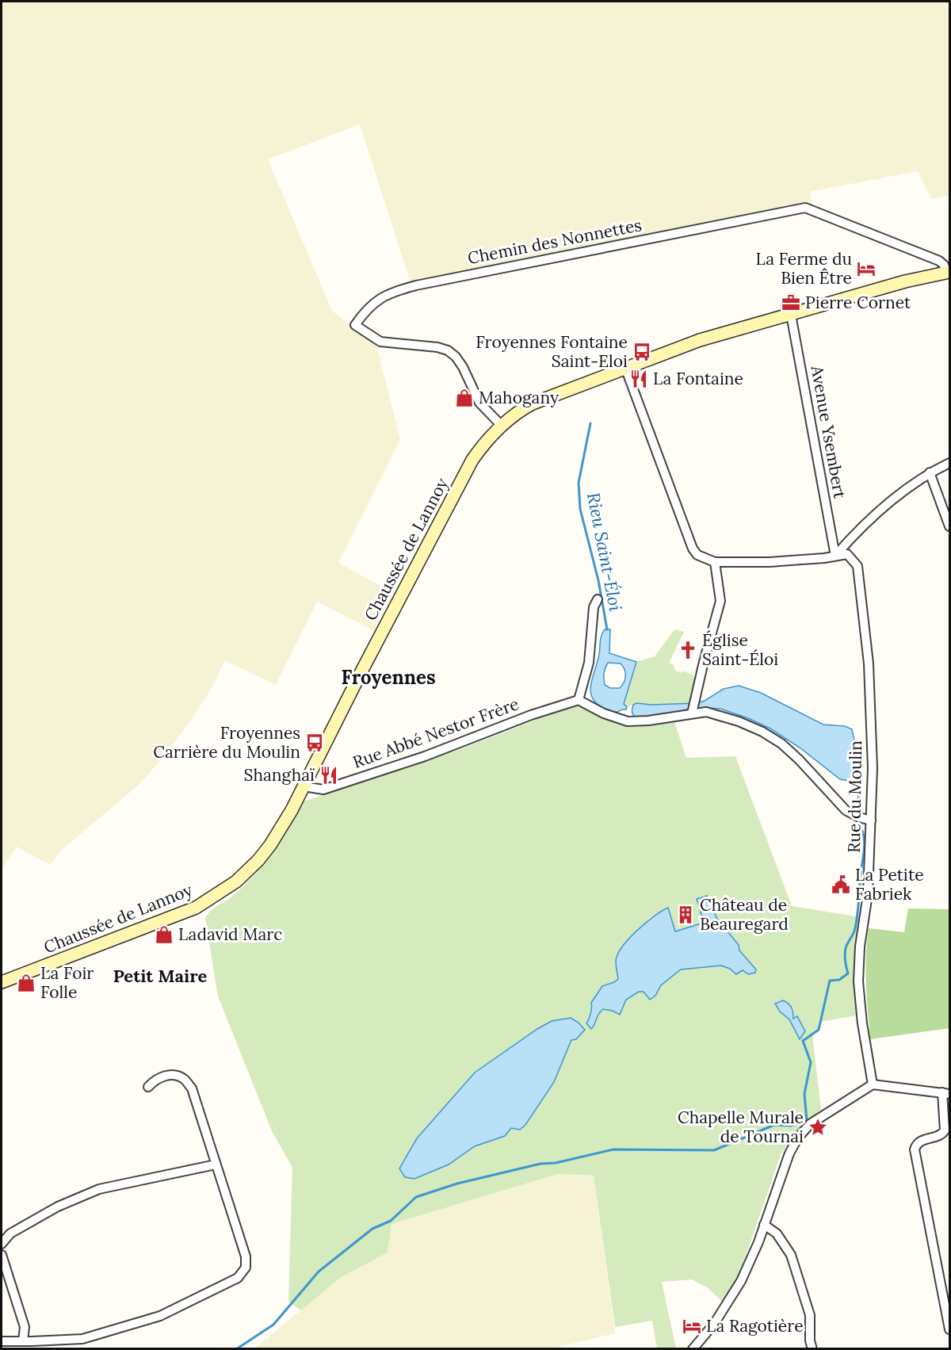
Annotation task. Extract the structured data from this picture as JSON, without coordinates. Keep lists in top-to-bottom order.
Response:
{
  "streets": {
    "main road": ["Chaussée de Lannoy"],
    "street": [
      "Chemin des Nonnettes",
      "Avenue Ysembert",
      "Rue Abbé Nestor Frère",
      "Rue du Moulin"
    ]
  },
  "crossings": [
    ["Chemin des Nonnettes", "Chaussée de Lannoy"],
    ["Avenue Ysembert", "Chaussée de Lannoy"],
    ["Avenue Ysembert", "Rue du Moulin"],
    ["Chaussée de Lannoy", "Rue Abbé Nestor Frère"]
  ],
  "districts": ["Froyennes", "Petit Maire"],
  "water": ["Rieu Saint-Éloi"],
  "places": {
    "hotel": ["La Ferme du Bien Être", "La Ragotière"],
    "office": ["Pierre Cornet"],
    "bus stop": ["Froyennes Fontaine Saint-Eloi", "Froyennes Carrière du Moulin"],
    "restaurant": ["La Fontaine", "Shanghaï"],
    "shop": ["Mahogany", "Ladavid Marc", "La Foir Folle"],
    "church": ["Église Saint-Éloi"],
    "public building": ["La Petite Fabriek"],
    "building": ["Château de Beauregard"],
    "place": ["Chapelle Murale de Tournai"]
  }
}
